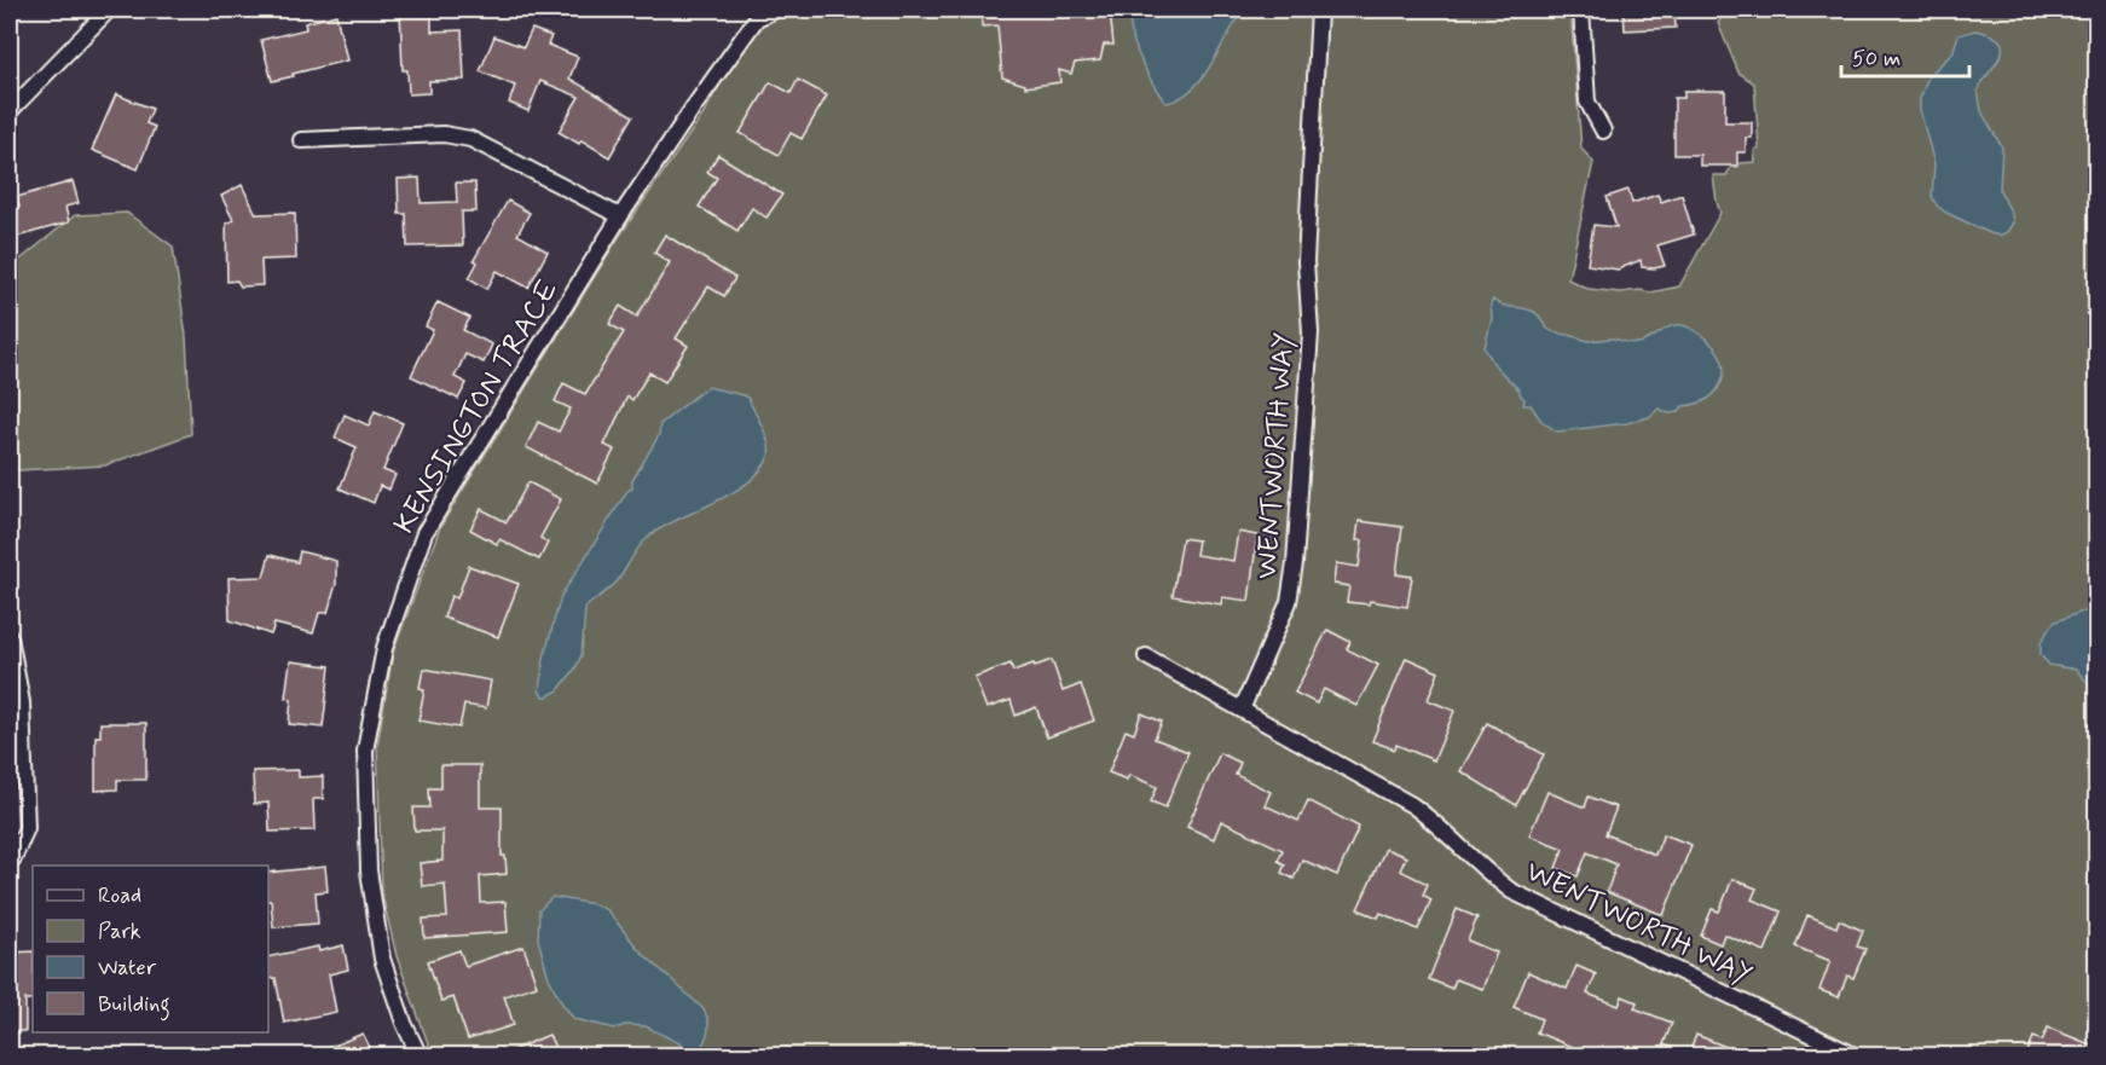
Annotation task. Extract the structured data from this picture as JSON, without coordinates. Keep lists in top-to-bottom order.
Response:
{
  "streets": {
    "street": ["KENSINGTON TRACE", "WENTWORTH WAY"]
  },
  "legend": [
    "Road",
    "Park",
    "Water",
    "Building"
  ],
  "scale_bar": "50 m"
}
